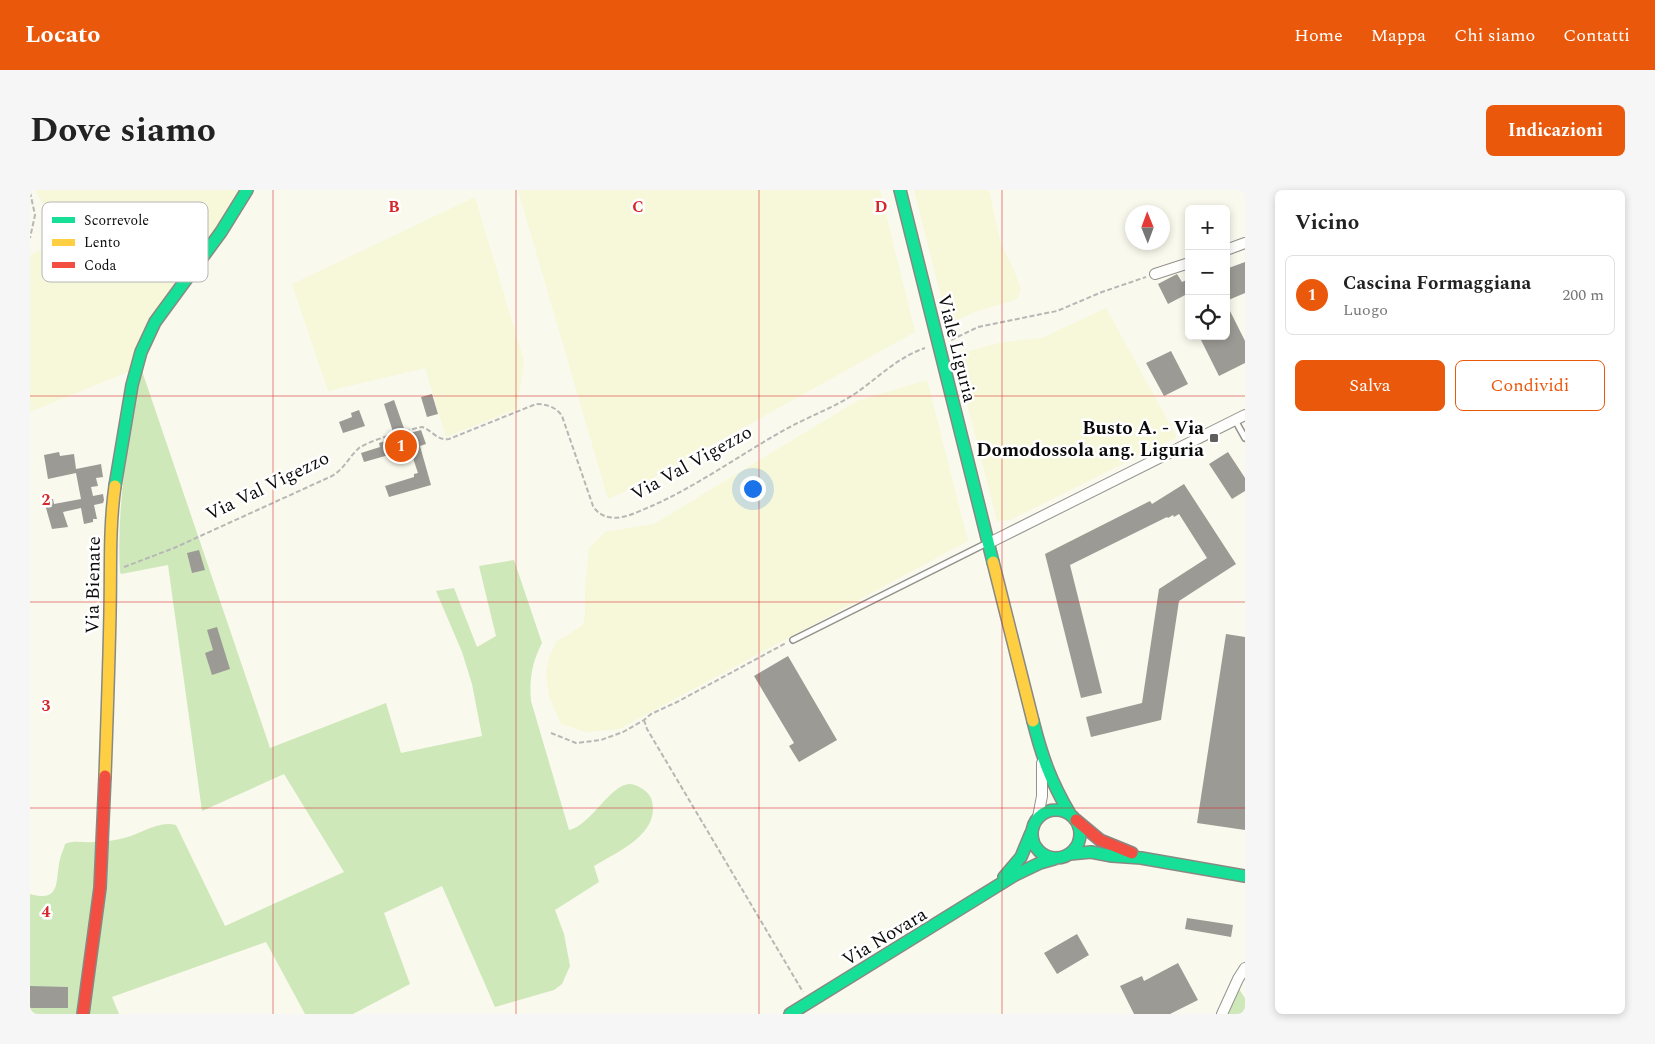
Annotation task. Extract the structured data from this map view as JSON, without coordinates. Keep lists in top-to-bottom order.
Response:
{
  "streets": {
    "street": ["Viale Liguria", "Via Bienate", "Via Novara"],
    "path": ["Via Val Vigezzo"]
  },
  "crossings": [
    ["Viale Liguria", "Via Val Vigezzo"],
    ["Viale Liguria", "Via Novara"],
    ["Via Val Vigezzo", "Via Bienate"]
  ],
  "places": {
    "transit": ["Busto A. - Via Domodossola ang. Liguria"]
  },
  "legend": ["Scorrevole", "Lento", "Coda"],
  "north": "top",
  "page": {
    "header": "Locato",
    "nav": [
      "Home",
      "Mappa",
      "Chi siamo",
      "Contatti"
    ],
    "title": "Dove siamo",
    "buttons": [
      "Indicazioni",
      ["Salva", "Condividi"]
    ],
    "heading": "Vicino",
    "map_buttons": ["+", "−"],
    "list": [
      {
        "mark": "1",
        "name": "Cascina Formaggiana",
        "note": "Luogo",
        "value": "200 m"
      }
    ],
    "pins": "1"
  },
  "grid": {
    "columns": ["B", "C", "D"],
    "rows": ["2", "3", "4"]
  }
}
